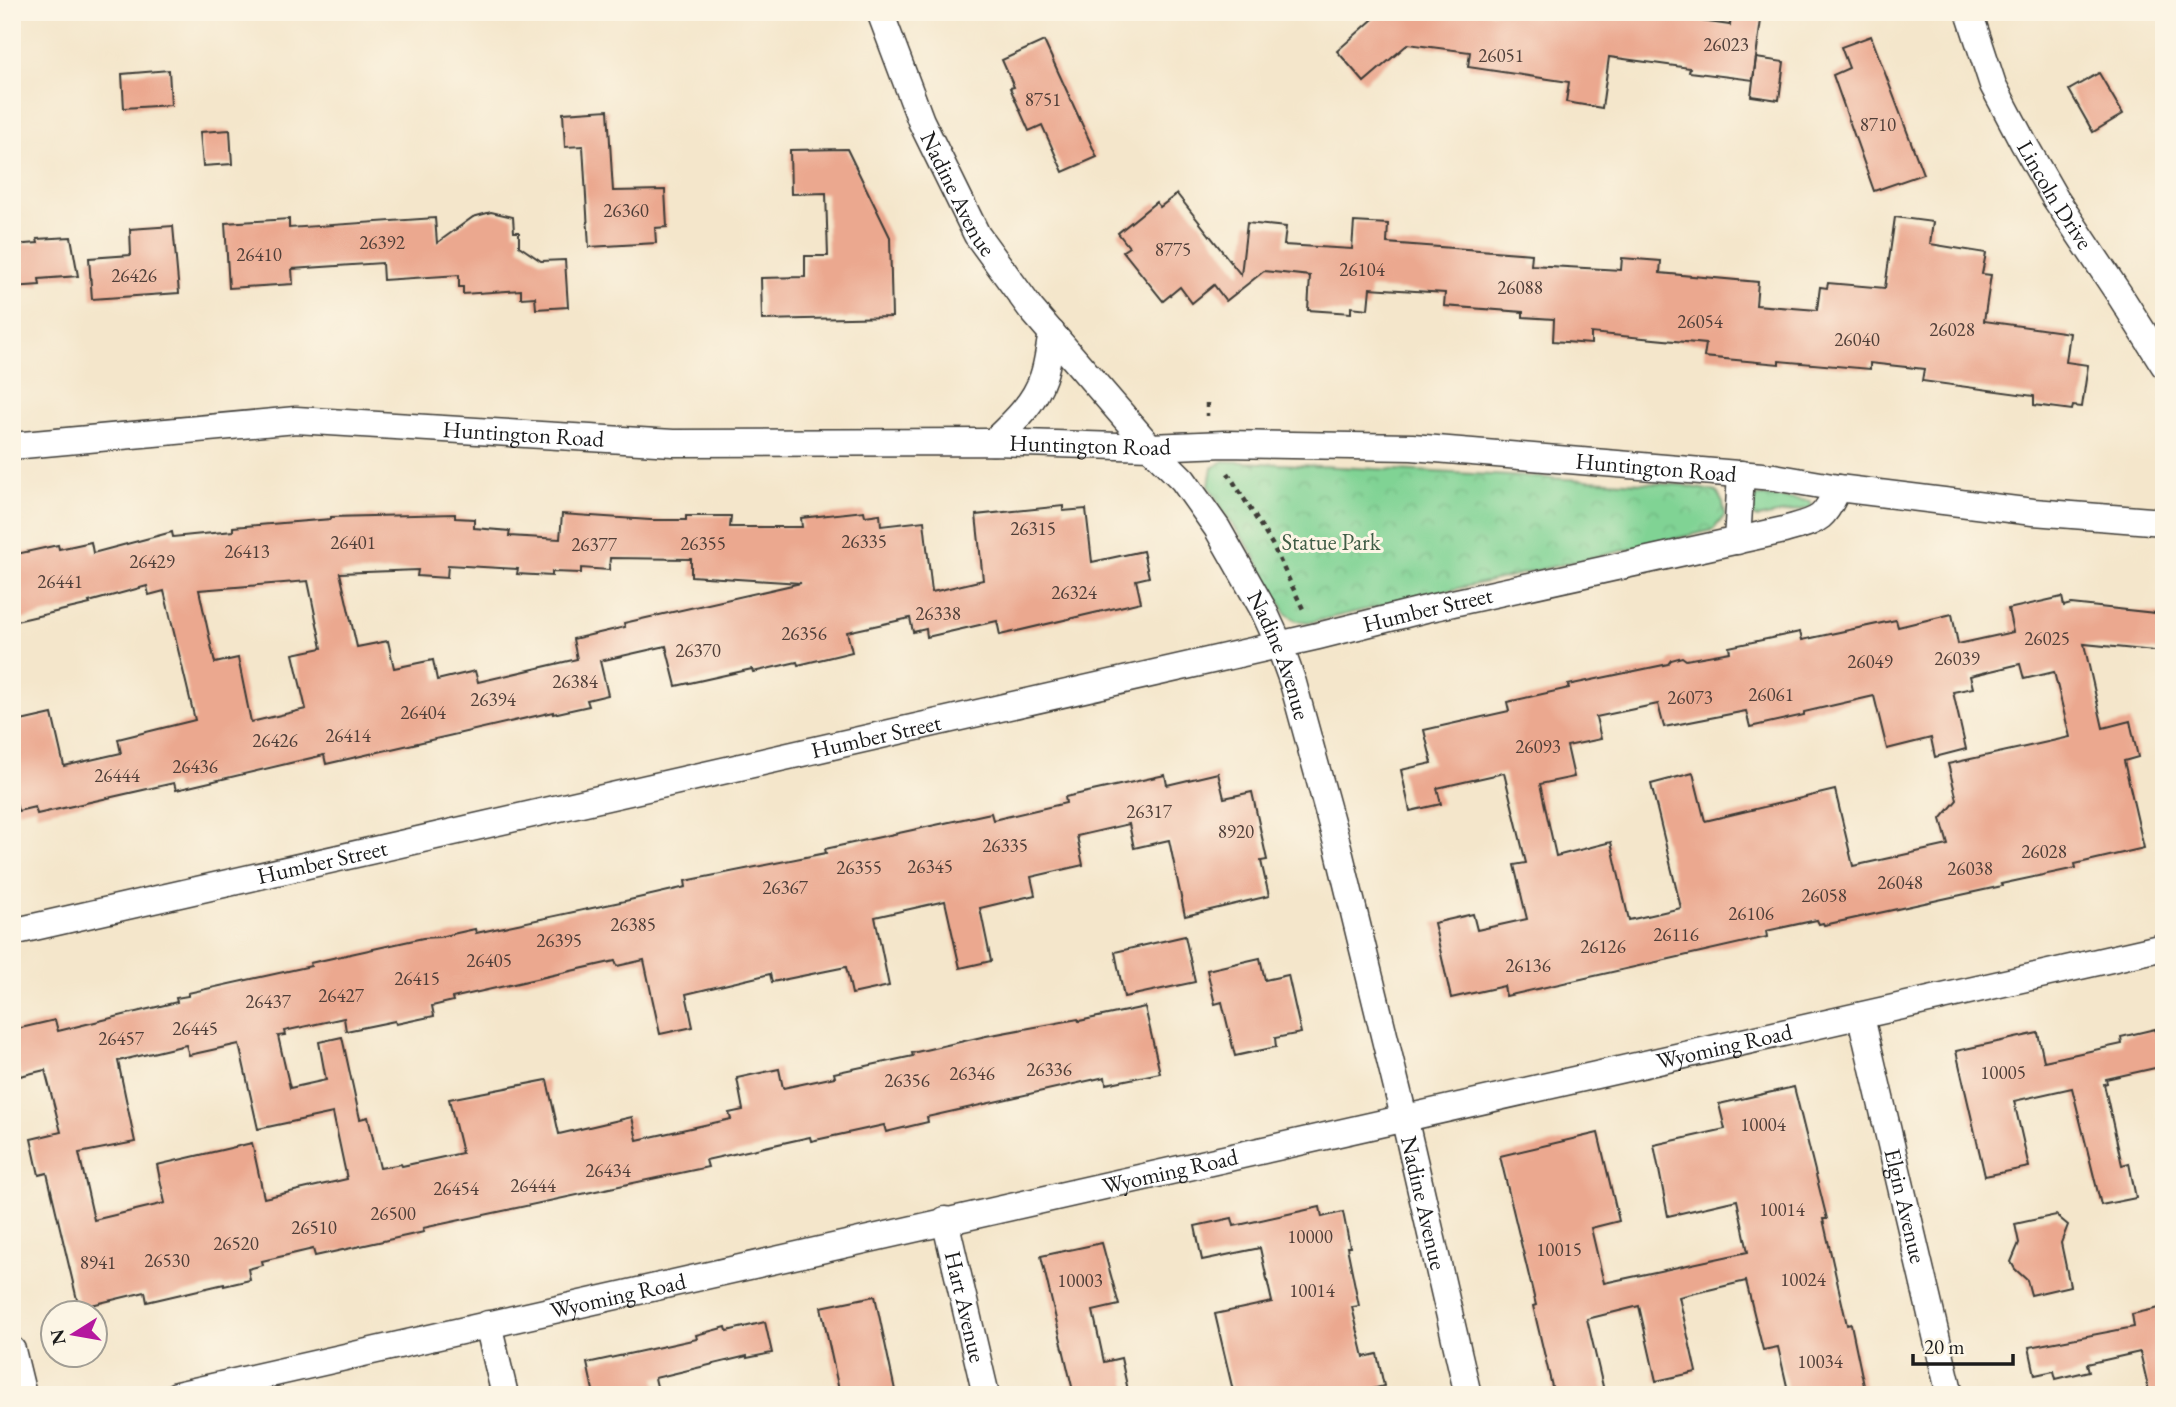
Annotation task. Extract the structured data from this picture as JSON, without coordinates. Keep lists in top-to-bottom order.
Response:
{
  "streets": {
    "street": [
      "Nadine Avenue",
      "Lincoln Drive",
      "Huntington Road",
      "Humber Street",
      "Wyoming Road",
      "Elgin Avenue",
      "Hart Avenue"
    ]
  },
  "crossings": [
    ["Nadine Avenue", "Huntington Road"],
    ["Nadine Avenue", "Humber Street"],
    ["Nadine Avenue", "Wyoming Road"],
    ["Huntington Road", "Humber Street"],
    ["Wyoming Road", "Elgin Avenue"],
    ["Wyoming Road", "Hart Avenue"]
  ],
  "parks": ["Statue Park"],
  "house_numbers": [
    "26023",
    "26051",
    "8751",
    "8710",
    "26360",
    "26392",
    "8775",
    "26410",
    "26104",
    "26426",
    "26088",
    "26054",
    "26028",
    "26040",
    "26315",
    "26335",
    "26401",
    "26355",
    "26377",
    "26413",
    "26429",
    "26441",
    "26324",
    "26338",
    "26356",
    "26025",
    "26370",
    "26039",
    "26049",
    "26384",
    "26061",
    "26073",
    "26394",
    "26404",
    "26414",
    "26426",
    "26093",
    "26436",
    "26444",
    "26317",
    "8920",
    "26335",
    "26028",
    "26345",
    "26355",
    "26038",
    "26048",
    "26367",
    "26058",
    "26106",
    "26385",
    "26116",
    "26395",
    "26126",
    "26405",
    "26136",
    "26415",
    "26427",
    "26437",
    "26445",
    "26457",
    "26336",
    "10005",
    "26346",
    "26356",
    "10004",
    "26434",
    "26444",
    "26454",
    "10014",
    "26500",
    "26510",
    "10000",
    "26520",
    "10015",
    "26530",
    "8941",
    "10024",
    "10003",
    "10014",
    "10034"
  ],
  "scale_bar": "20 m",
  "north": "left"
}
